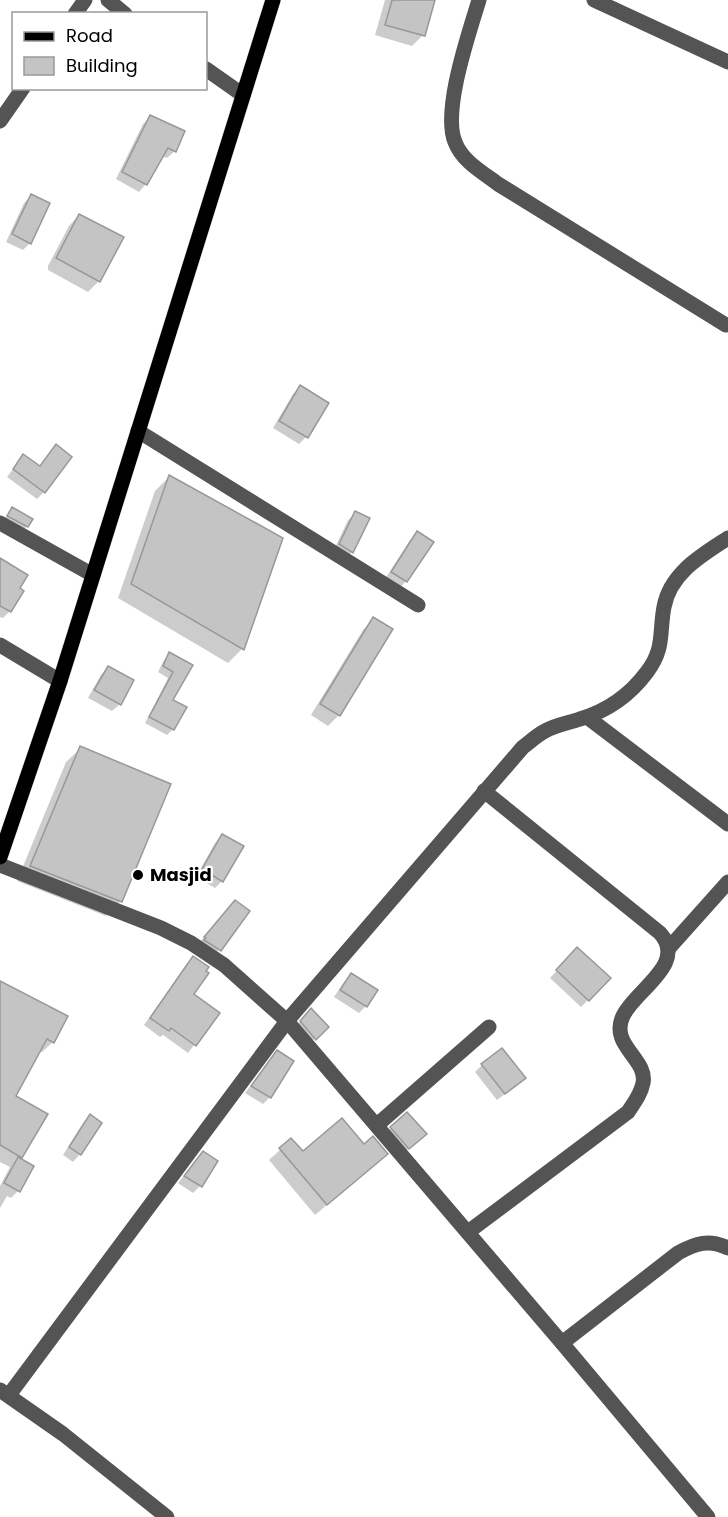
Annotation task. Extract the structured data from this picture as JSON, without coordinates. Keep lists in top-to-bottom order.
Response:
{
  "places": ["Masjid"],
  "legend": ["Road", "Building"]
}
